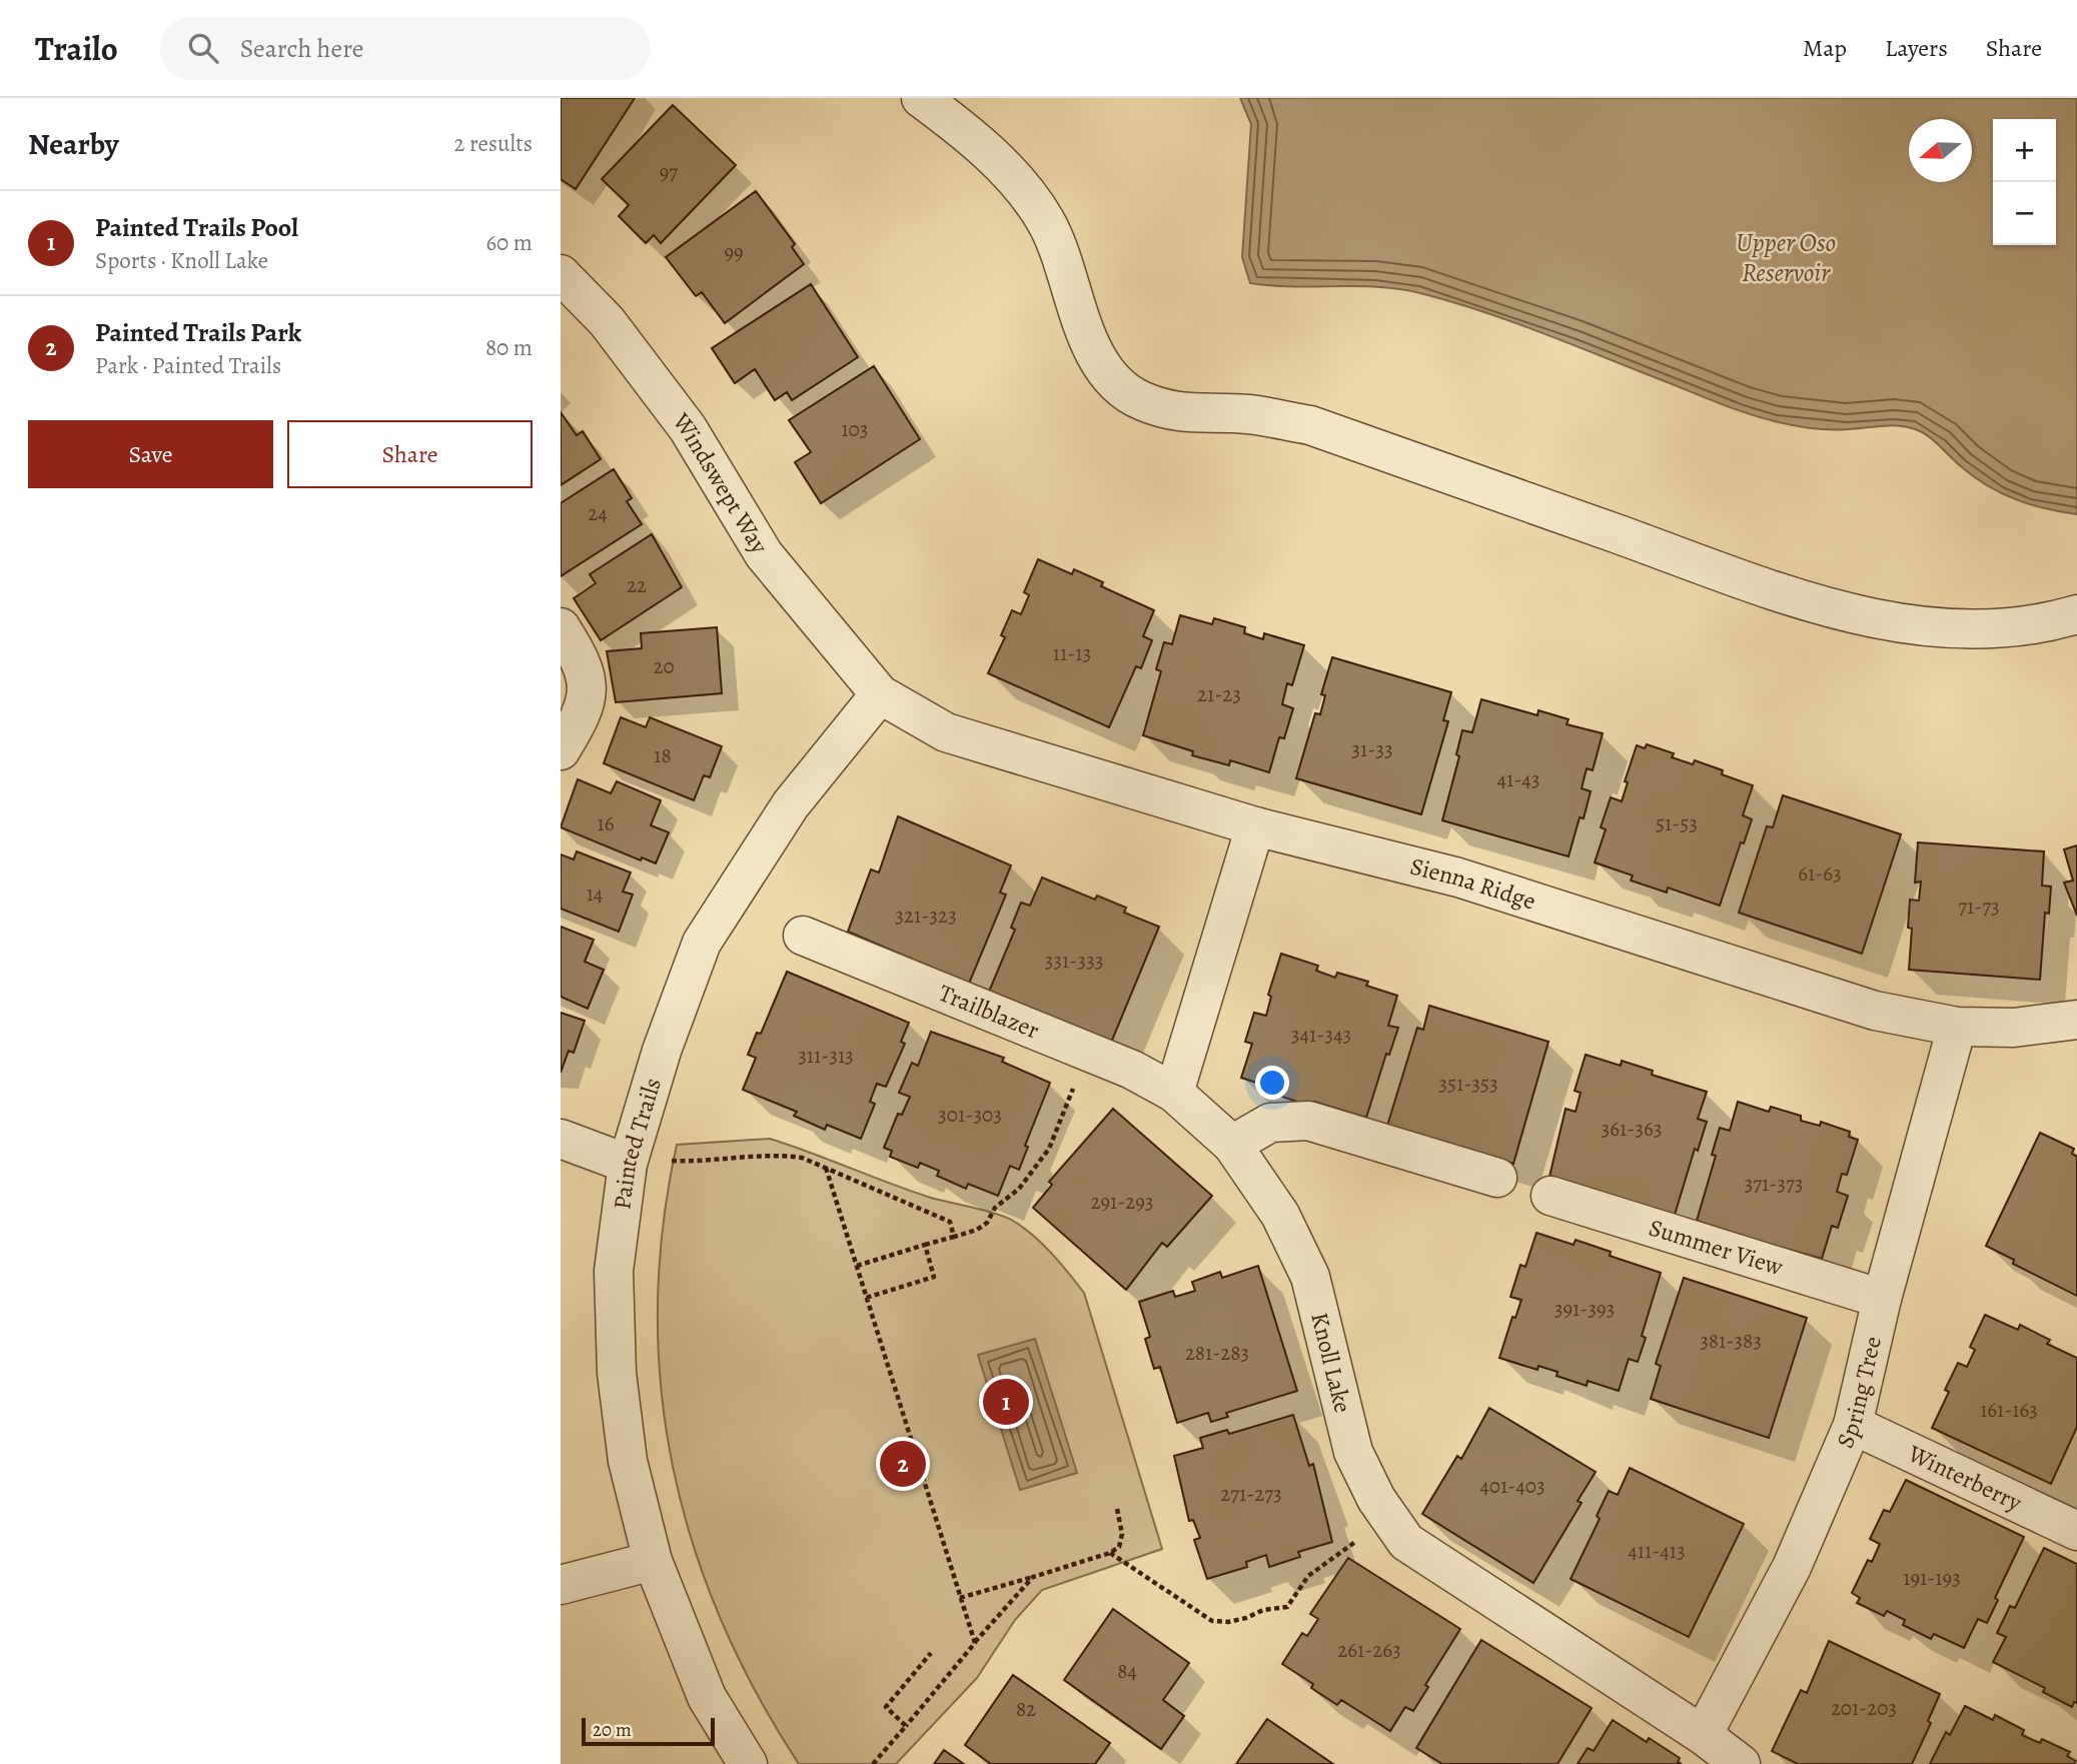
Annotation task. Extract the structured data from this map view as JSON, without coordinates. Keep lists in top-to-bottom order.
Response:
{
  "streets": {
    "street": [
      "Windswept Way",
      "Sienna Ridge",
      "Trailblazer",
      "Painted Trails",
      "Summer View",
      "Knoll Lake",
      "Spring Tree",
      "Winterberry"
    ]
  },
  "crossings": [
    ["Windswept Way", "Sienna Ridge"],
    ["Windswept Way", "Painted Trails"],
    ["Sienna Ridge", "Painted Trails"],
    ["Sienna Ridge", "Spring Tree"],
    ["Trailblazer", "Knoll Lake"],
    ["Summer View", "Spring Tree"],
    ["Knoll Lake", "Spring Tree"],
    ["Spring Tree", "Winterberry"]
  ],
  "water": ["Upper Oso Reservoir"],
  "house_numbers": [
    "97",
    "99",
    "103",
    "24",
    "22",
    "11-13",
    "20",
    "21-23",
    "31-33",
    "18",
    "41-43",
    "16",
    "51-53",
    "61-63",
    "14",
    "71-73",
    "321-323",
    "331-333",
    "341-343",
    "311-313",
    "351-353",
    "301-303",
    "361-363",
    "371-373",
    "291-293",
    "391-393",
    "381-383",
    "281-283",
    "161-163",
    "401-403",
    "271-273",
    "411-413",
    "191-193",
    "261-263",
    "84",
    "201-203",
    "82"
  ],
  "scale_bar": "20 m",
  "north": "left",
  "page": {
    "header": "Trailo",
    "search": "Search here",
    "nav": ["Map", "Layers", "Share"],
    "heading": ["Nearby", "2 results"],
    "map_buttons": ["+", "−"],
    "list": [
      {
        "mark": "1",
        "name": "Painted Trails Pool",
        "note": "Sports · Knoll Lake",
        "value": "60 m"
      },
      {
        "mark": "2",
        "name": "Painted Trails Park",
        "note": "Park · Painted Trails",
        "value": "80 m"
      }
    ],
    "buttons": ["Save", "Share"],
    "pins": ["1", "2"],
    "scale": "20 m"
  }
}
